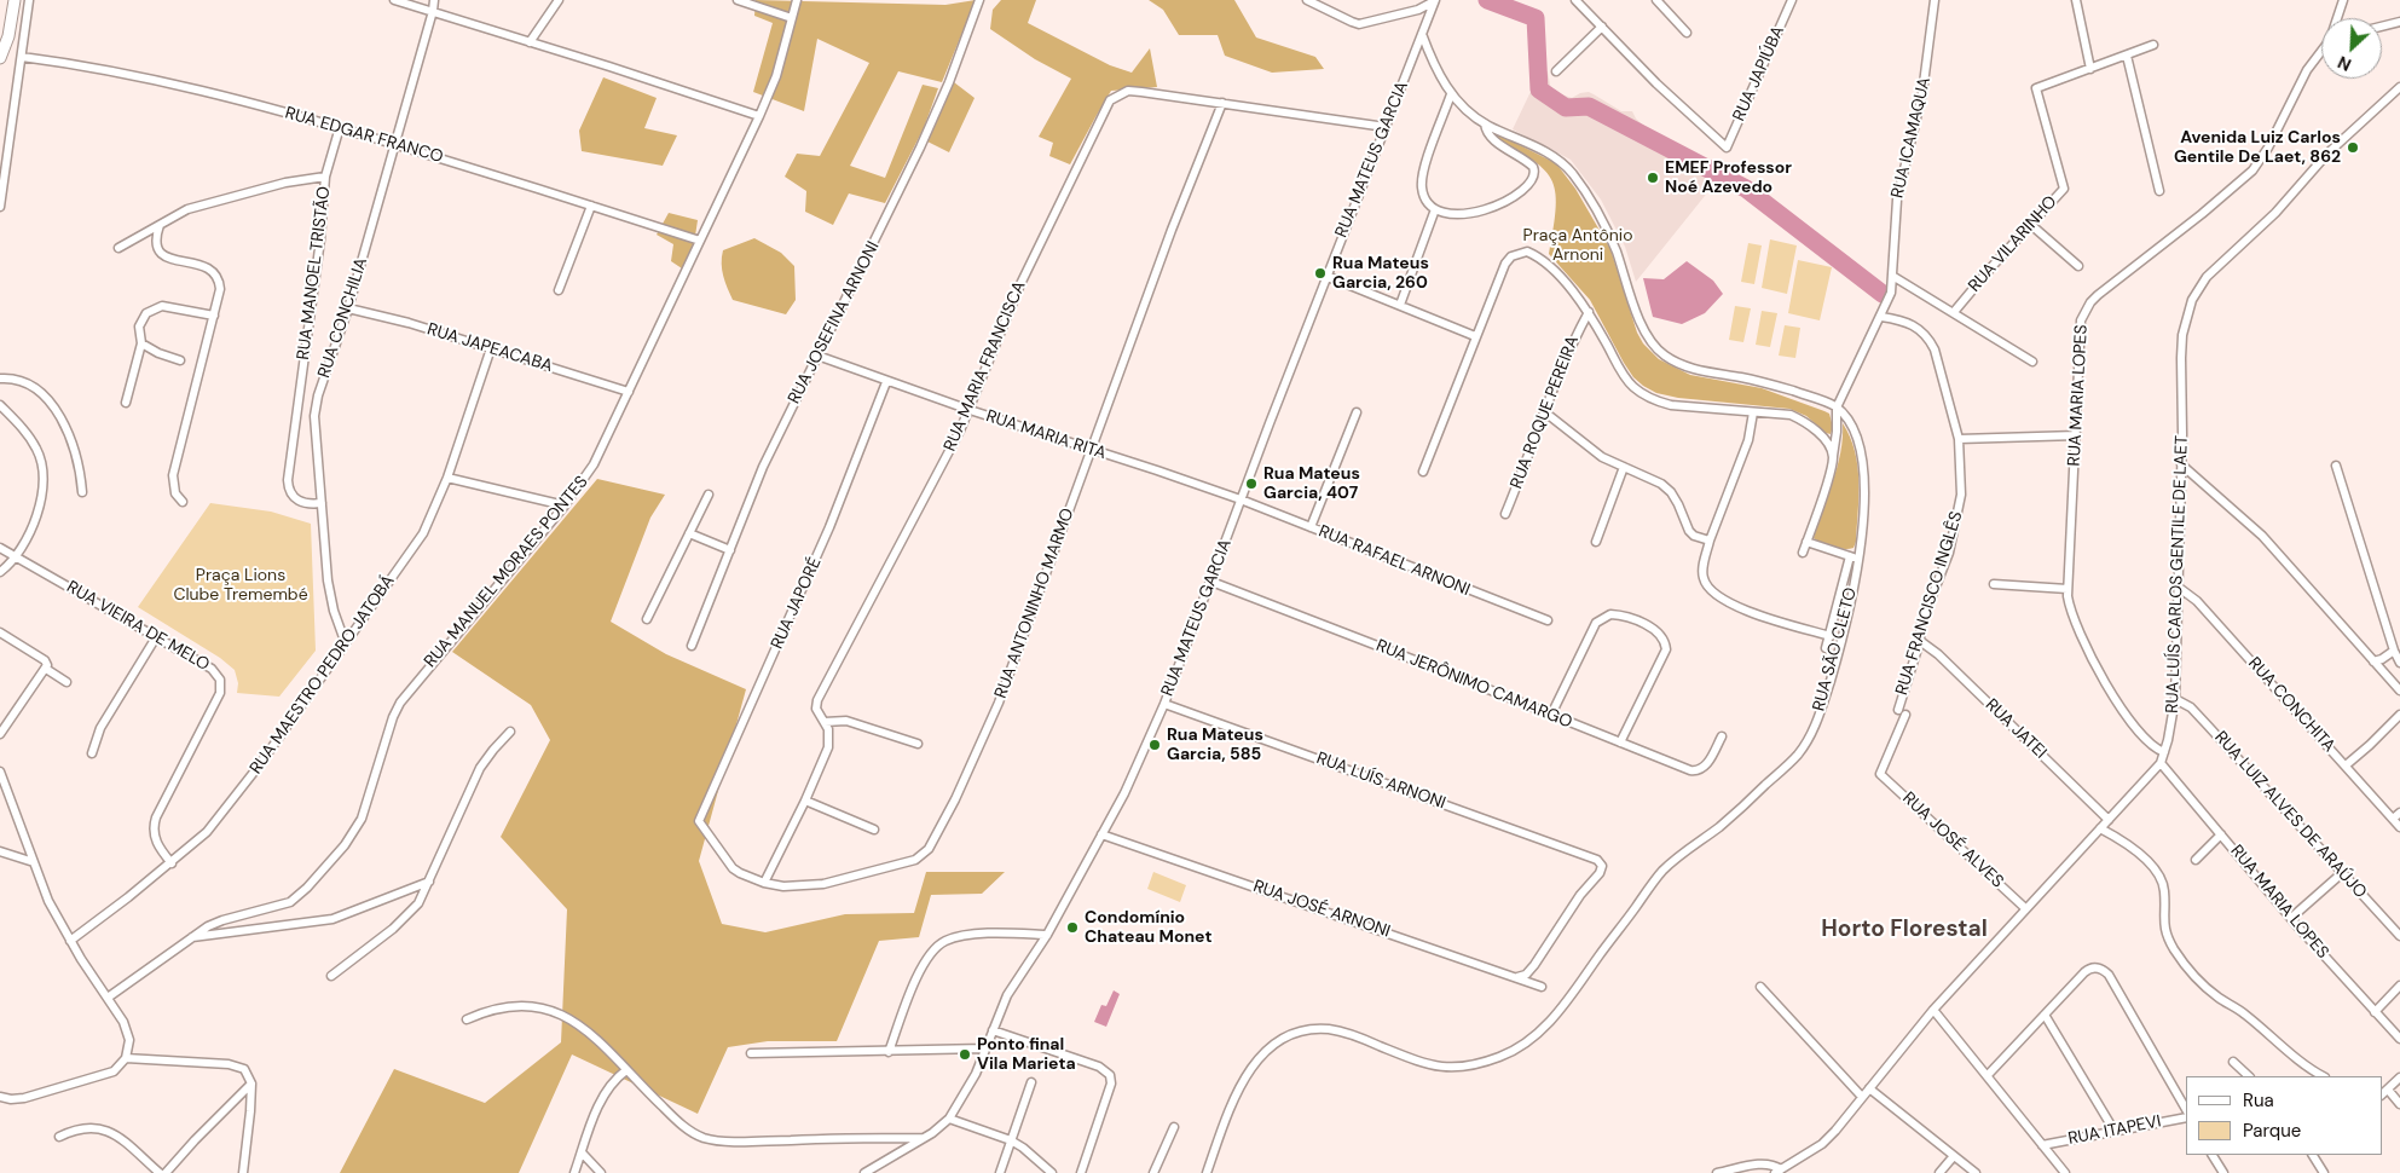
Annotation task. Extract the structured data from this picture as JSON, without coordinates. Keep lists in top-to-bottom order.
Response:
{
  "streets": {
    "street": [
      "RUA JAPIÚBA",
      "RUA EDGAR FRANCO",
      "RUA ICAMAQUA",
      "RUA MATEUS GARCIA",
      "RUA VILARINHO",
      "RUA MANOEL TRISTÃO",
      "RUA CONCHILIA",
      "RUA JOSEFINA ARNONI",
      "RUA JAPEACABA",
      "RUA MARIA FRANCISCA",
      "RUA MARIA LOPES",
      "RUA ROQUE PEREIRA",
      "RUA MARIA RITA",
      "RUA RAFAEL ARNONI",
      "RUA MANUEL MORAES PONTES",
      "RUA LUÍS CARLOS GENTILE DE LAET",
      "RUA JAPORÉ",
      "RUA ANTONINHO MARMO",
      "RUA FRANCISCO INGLÊS",
      "RUA VIEIRA DE MELO",
      "RUA SÃO CLETO",
      "RUA MAESTRO PEDRO JATOBÁ",
      "RUA JERÔNIMO CAMARGO",
      "RUA CONCHITA",
      "RUA JATEI",
      "RUA LUÍS ARNONI",
      "RUA LUIZ ALVES DE ARAÚJO",
      "RUA JOSÉ ALVES",
      "RUA JOSÉ ARNONI",
      "RUA ITAPEVI"
    ]
  },
  "crossings": [
    ["RUA EDGAR FRANCO", "RUA MANOEL TRISTÃO"],
    ["RUA EDGAR FRANCO", "RUA CONCHILIA"],
    ["RUA EDGAR FRANCO", "RUA MANUEL MORAES PONTES"],
    ["RUA ICAMAQUA", "RUA FRANCISCO INGLÊS"],
    ["RUA ICAMAQUA", "RUA SÃO CLETO"],
    ["RUA MATEUS GARCIA", "RUA MARIA FRANCISCA"],
    ["RUA MATEUS GARCIA", "RUA MARIA RITA"],
    ["RUA MATEUS GARCIA", "RUA RAFAEL ARNONI"],
    ["RUA MATEUS GARCIA", "RUA JERÔNIMO CAMARGO"],
    ["RUA MATEUS GARCIA", "RUA LUÍS ARNONI"],
    ["RUA MATEUS GARCIA", "RUA JOSÉ ARNONI"],
    ["RUA MANOEL TRISTÃO", "RUA CONCHILIA"],
    ["RUA CONCHILIA", "RUA JAPEACABA"],
    ["RUA CONCHILIA", "RUA MAESTRO PEDRO JATOBÁ"],
    ["RUA JOSEFINA ARNONI", "RUA MARIA RITA"],
    ["RUA JAPEACABA", "RUA MANUEL MORAES PONTES"],
    ["RUA JAPEACABA", "RUA MAESTRO PEDRO JATOBÁ"],
    ["RUA MARIA FRANCISCA", "RUA MARIA RITA"],
    ["RUA MARIA FRANCISCA", "RUA ANTONINHO MARMO"],
    ["RUA MARIA LOPES", "RUA LUÍS CARLOS GENTILE DE LAET"],
    ["RUA MARIA RITA", "RUA RAFAEL ARNONI"],
    ["RUA MARIA RITA", "RUA JAPORÉ"],
    ["RUA MARIA RITA", "RUA ANTONINHO MARMO"],
    ["RUA LUÍS CARLOS GENTILE DE LAET", "RUA CONCHITA"],
    ["RUA LUÍS CARLOS GENTILE DE LAET", "RUA JATEI"],
    ["RUA LUÍS CARLOS GENTILE DE LAET", "RUA LUIZ ALVES DE ARAÚJO"],
    ["RUA LUÍS CARLOS GENTILE DE LAET", "RUA JOSÉ ALVES"],
    ["RUA JAPORÉ", "RUA ANTONINHO MARMO"],
    ["RUA FRANCISCO INGLÊS", "RUA JATEI"],
    ["RUA FRANCISCO INGLÊS", "RUA JOSÉ ALVES"],
    ["RUA VIEIRA DE MELO", "RUA MAESTRO PEDRO JATOBÁ"],
    ["RUA LUÍS ARNONI", "RUA JOSÉ ARNONI"]
  ],
  "districts": ["Horto Florestal"],
  "parks": ["Praça Antônio Arnoni", "Praça Lions Clube Tremembé"],
  "places": [
    "Avenida Luiz Carlos Gentile De Laet, 862",
    "EMEF Professor Noé Azevedo",
    "Rua Mateus Garcia, 260",
    "Rua Mateus Garcia, 407",
    "Rua Mateus Garcia, 585",
    "Condomínio Chateau Monet",
    "Ponto final Vila Marieta"
  ],
  "legend": ["Rua", "Parque"],
  "north": "bottom left"
}
